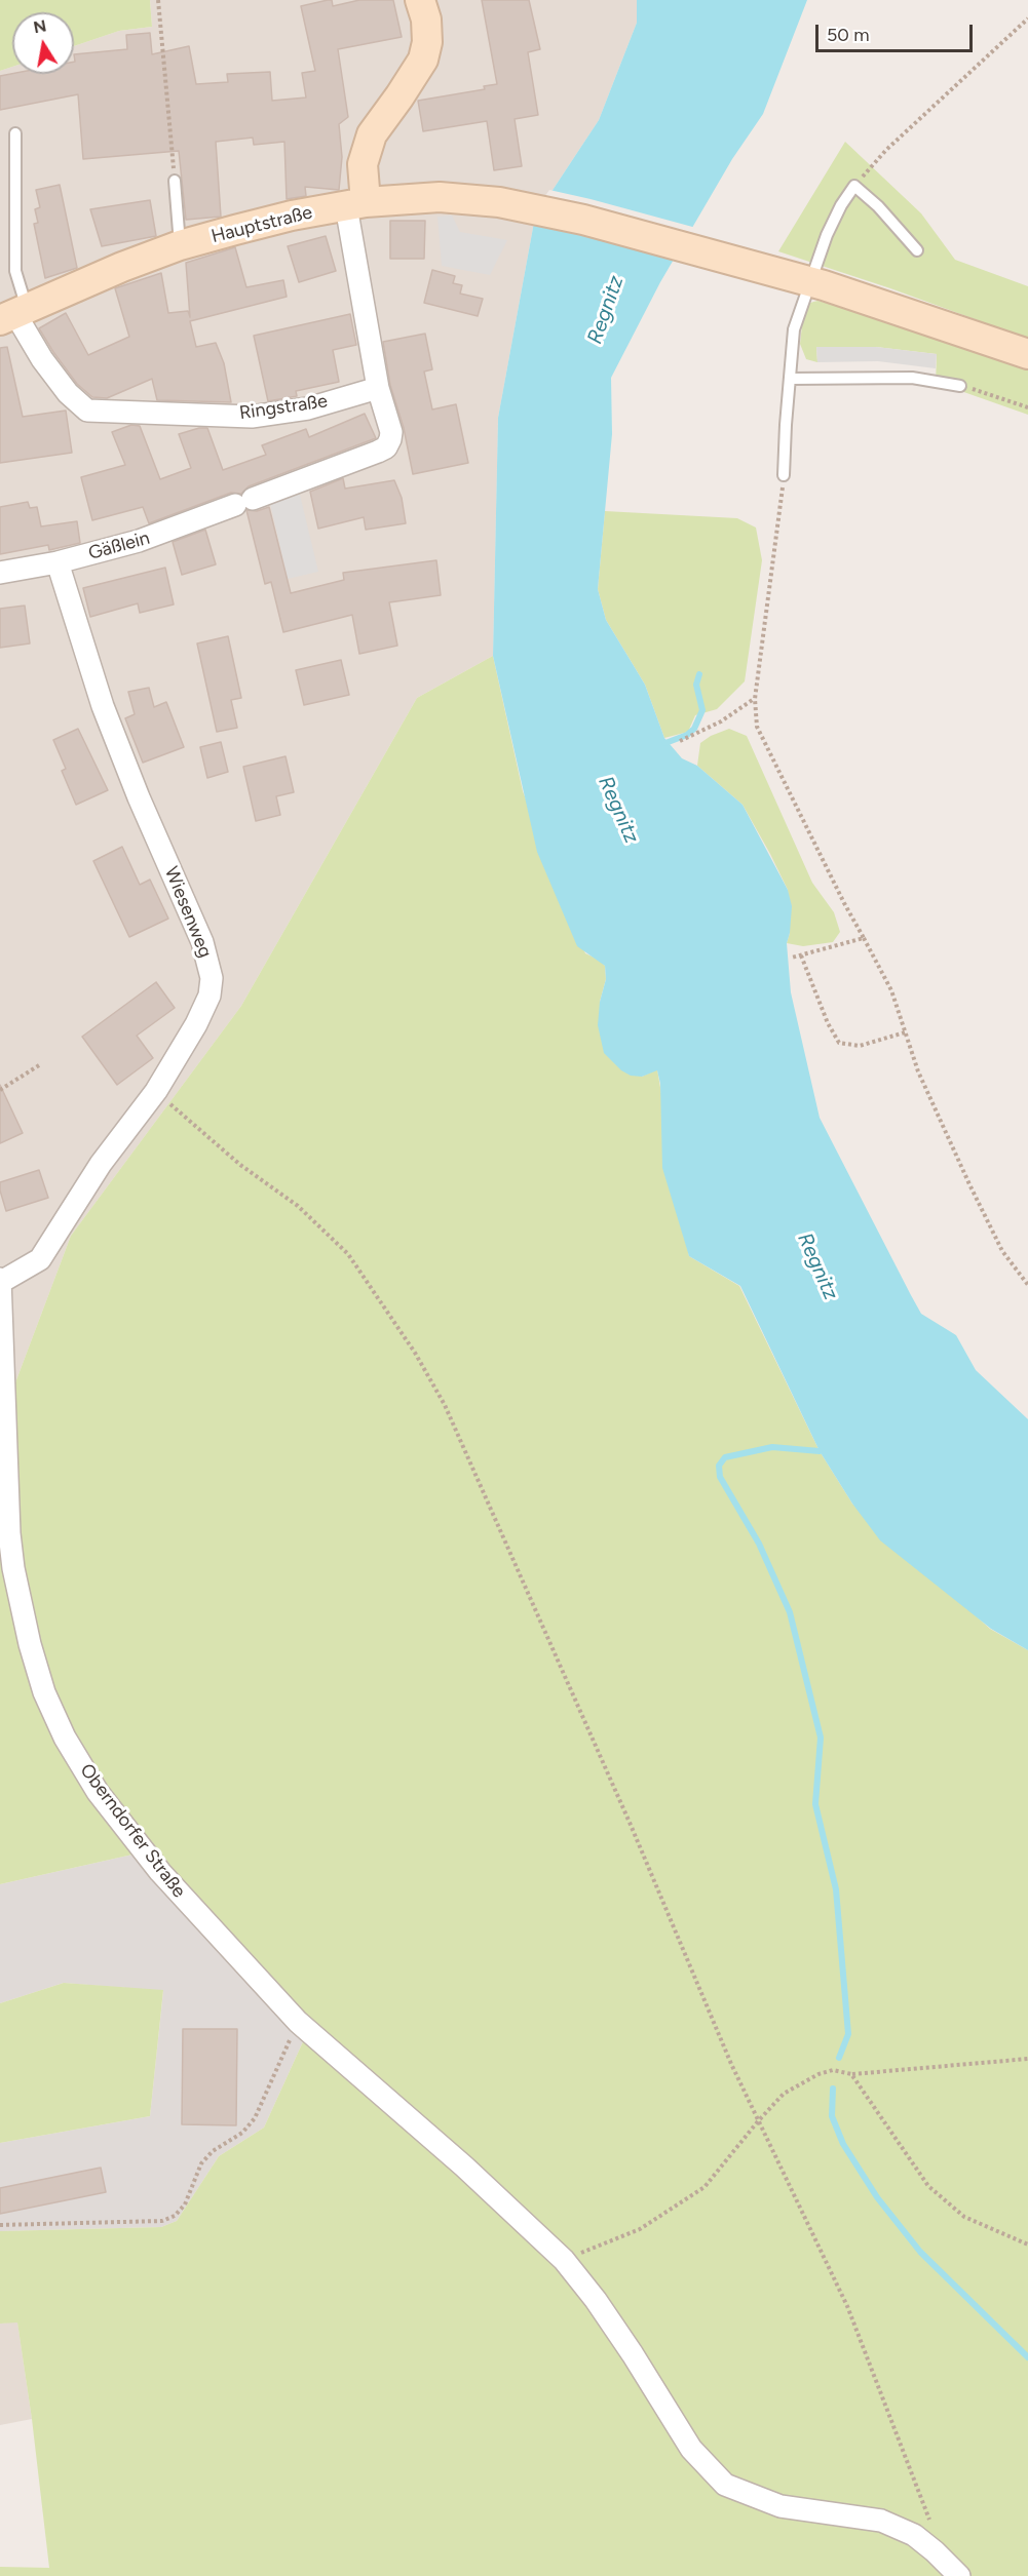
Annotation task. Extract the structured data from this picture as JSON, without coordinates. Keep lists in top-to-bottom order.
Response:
{
  "streets": {
    "street": [
      "Hauptstraße",
      "Ringstraße",
      "Gäßlein",
      "Wiesenweg",
      "Oberndorfer Straße"
    ]
  },
  "crossings": [
    ["Hauptstraße", "Ringstraße"],
    ["Ringstraße", "Gäßlein"],
    ["Gäßlein", "Wiesenweg"],
    ["Wiesenweg", "Oberndorfer Straße"]
  ],
  "water": ["Regnitz"],
  "scale_bar": "50 m",
  "north": "top"
}
